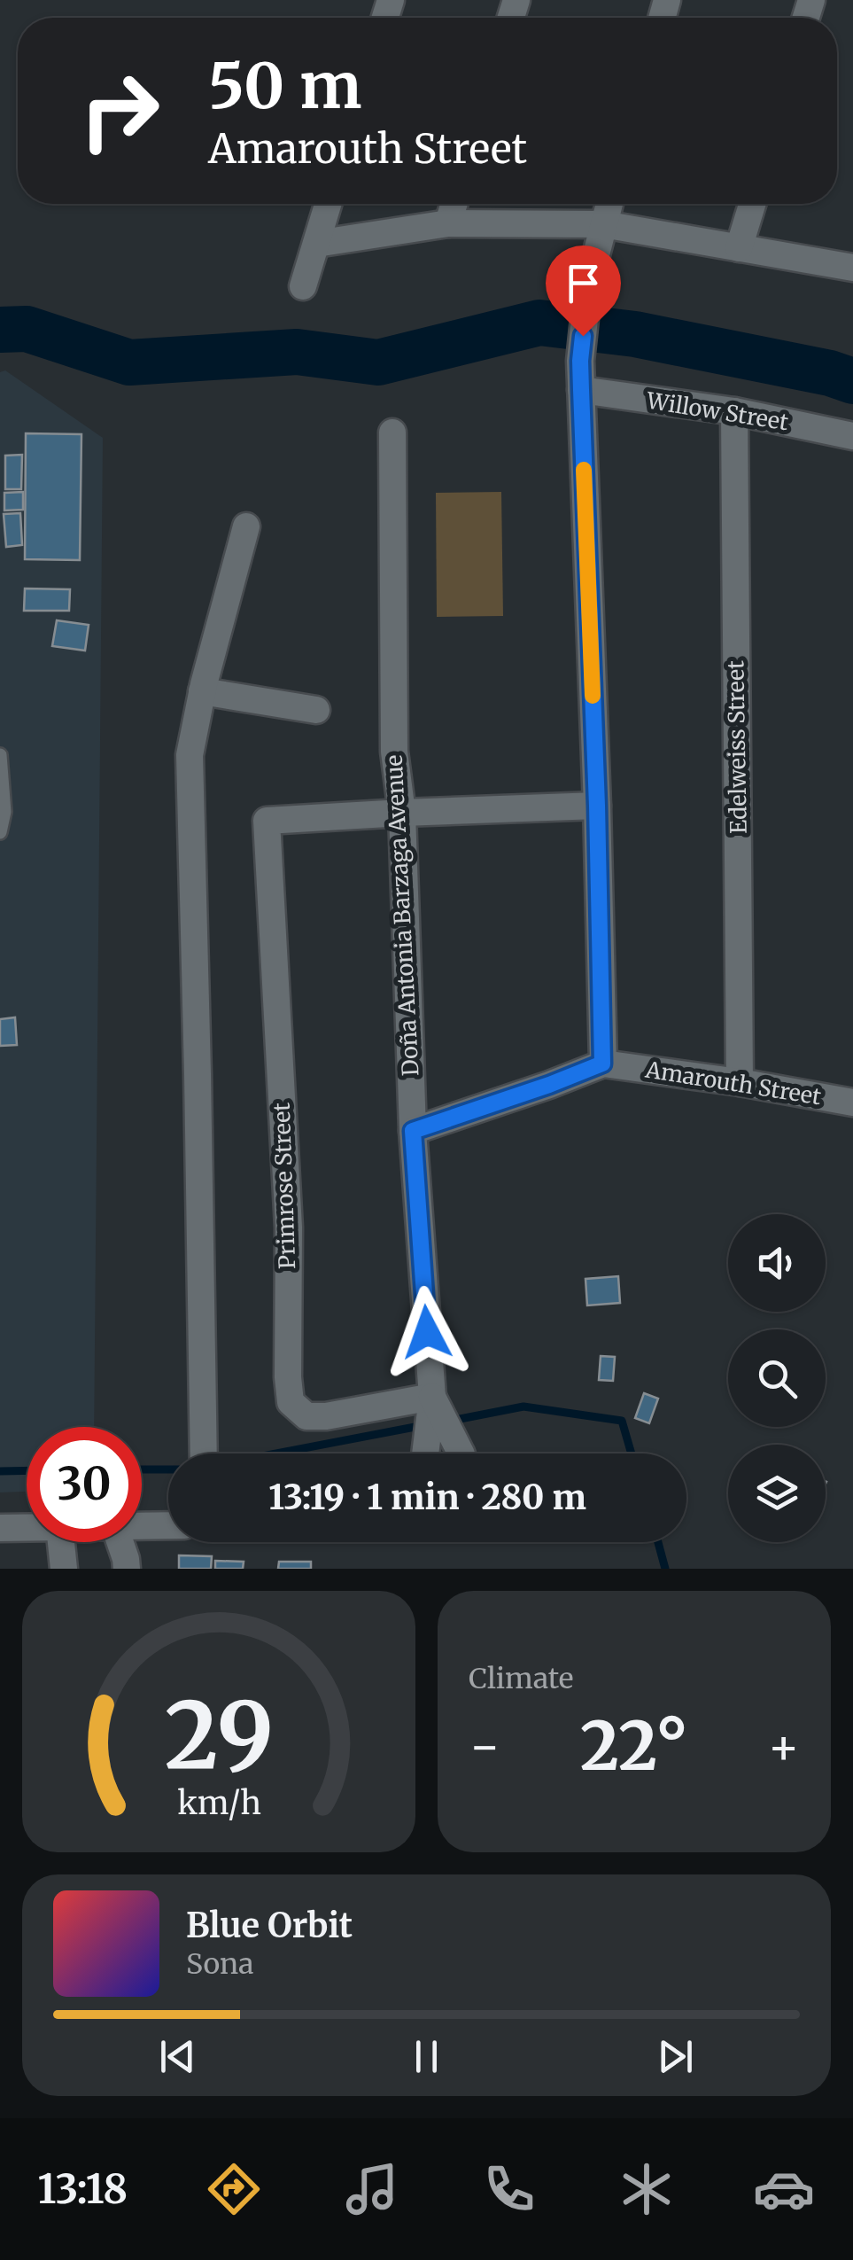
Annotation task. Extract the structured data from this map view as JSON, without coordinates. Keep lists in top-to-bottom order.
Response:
{
  "streets": {
    "street": [
      "Willow Street",
      "Edelweiss Street",
      "Doña Antonia Barzaga Avenue",
      "Amarouth Street",
      "Primrose Street"
    ]
  },
  "crossings": [
    ["Willow Street", "Edelweiss Street"],
    ["Edelweiss Street", "Amarouth Street"],
    ["Doña Antonia Barzaga Avenue", "Amarouth Street"],
    ["Doña Antonia Barzaga Avenue", "Primrose Street"]
  ],
  "page": {
    "turn": ["50 m", "Amarouth Street"],
    "limit": "30",
    "trip": "13:19 · 1 min · 280 m",
    "tile": "Climate",
    "heat": ["−", "22°", "+"],
    "song": ["Blue Orbit", "Sona"],
    "tabs": "13:18",
    "gauge": ["29", "km/h"]
  }
}
